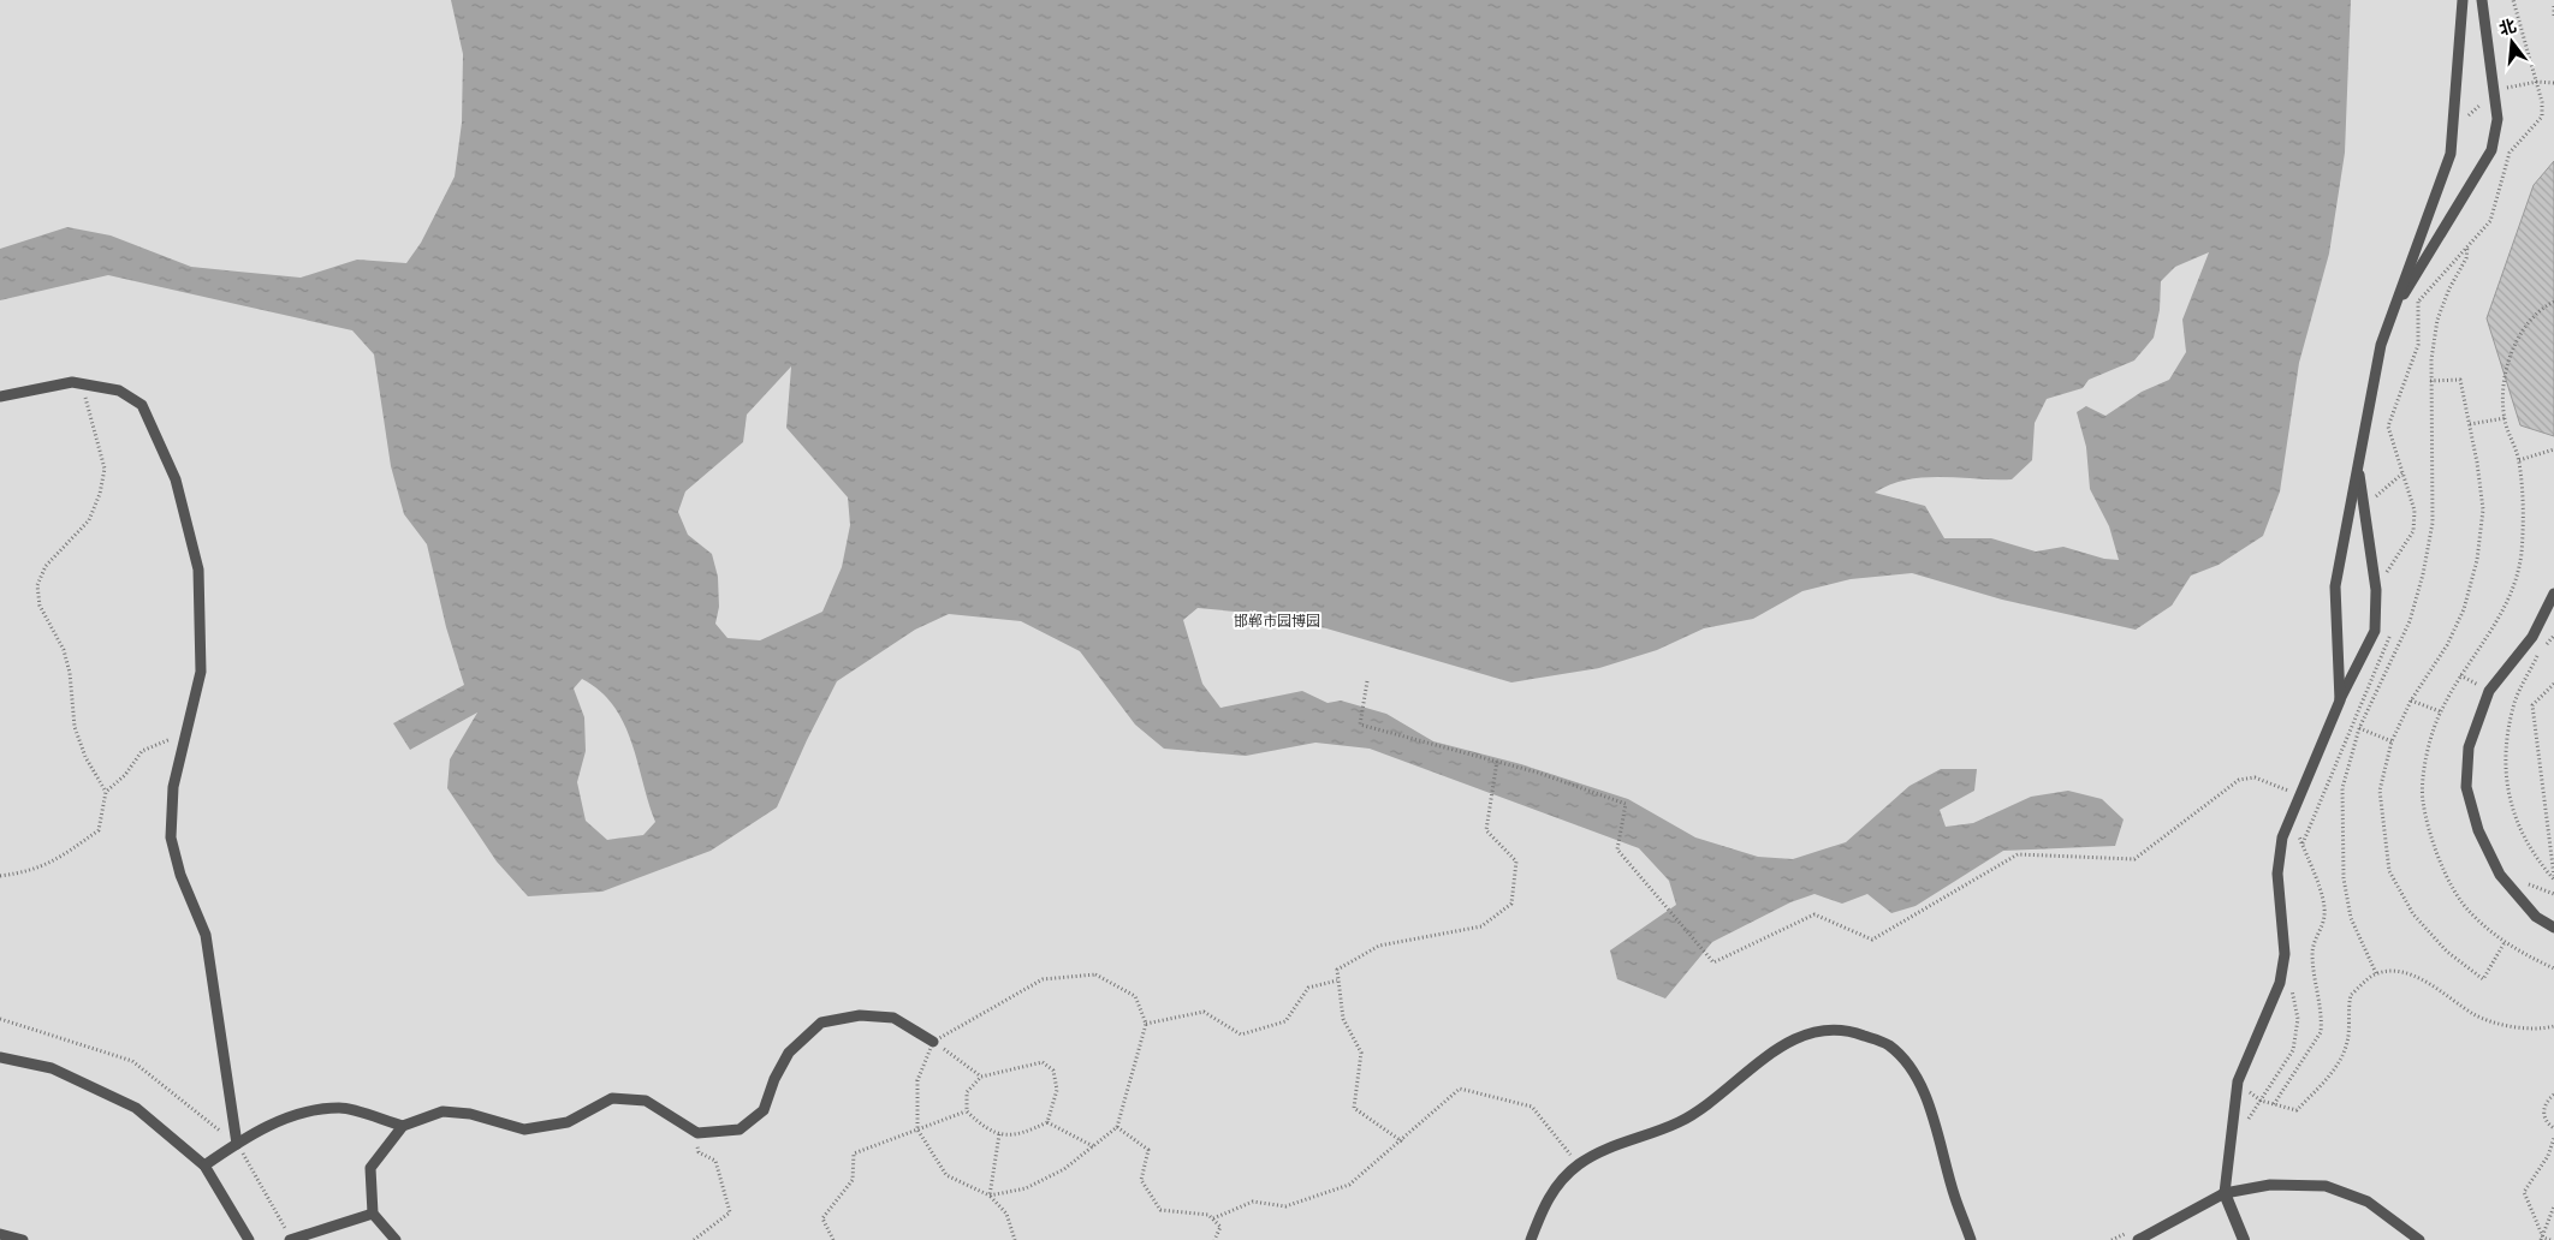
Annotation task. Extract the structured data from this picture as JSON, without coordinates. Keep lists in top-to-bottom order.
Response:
{
  "parks": ["邯郸市园博园"],
  "north": "top"
}
